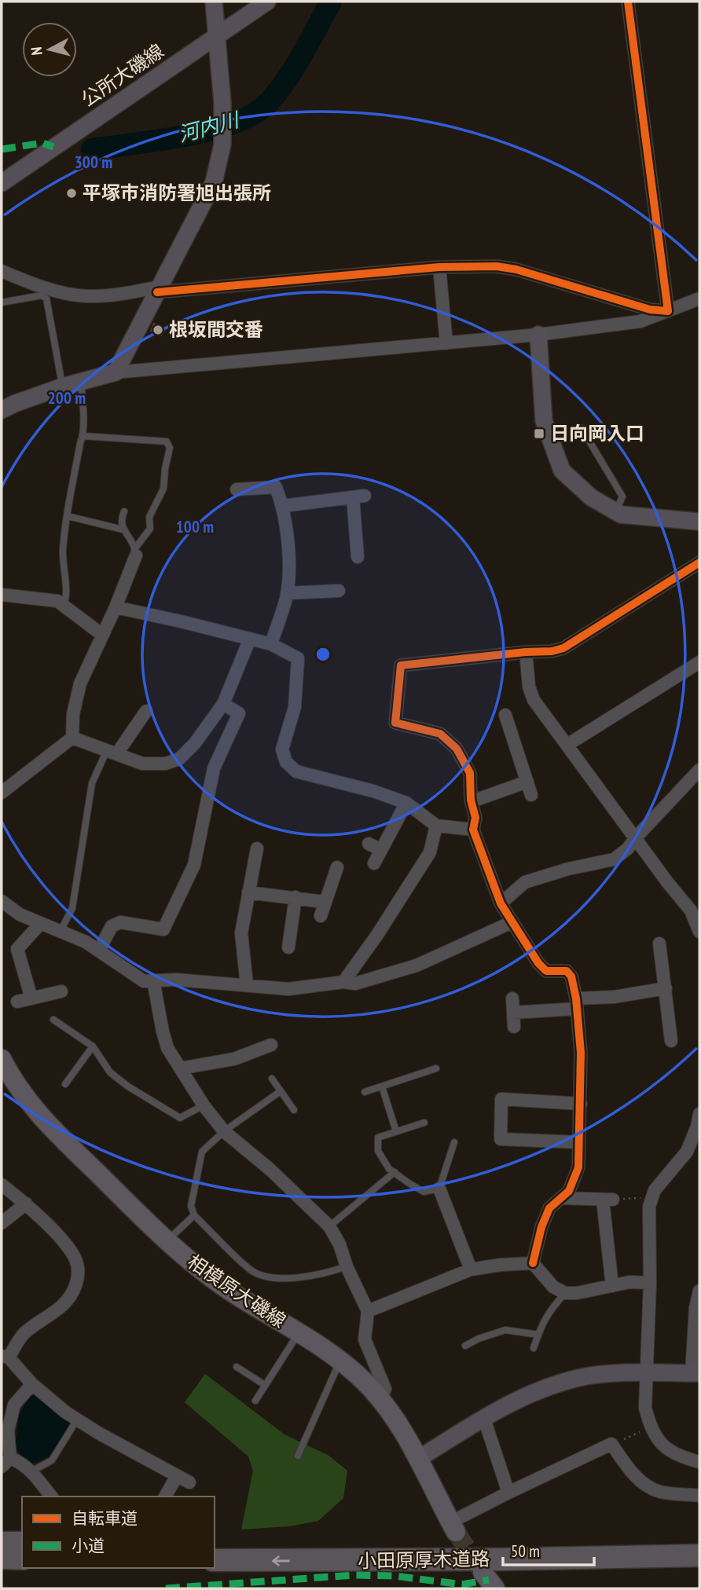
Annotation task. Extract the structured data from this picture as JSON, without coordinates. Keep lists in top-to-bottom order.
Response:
{
  "streets": {
    "highway": ["小田原厚木道路"],
    "main road": ["相模原大磯線"],
    "street": ["公所大磯線"]
  },
  "water": ["河内川"],
  "places": {
    "other": ["平塚市消防署旭出張所", "根坂間交番"],
    "transit": ["日向岡入口"]
  },
  "legend": ["自転車道", "小道"],
  "scale_bar": "50 m",
  "north": "left",
  "rings": ["300 m", "200 m", "100 m"]
}
